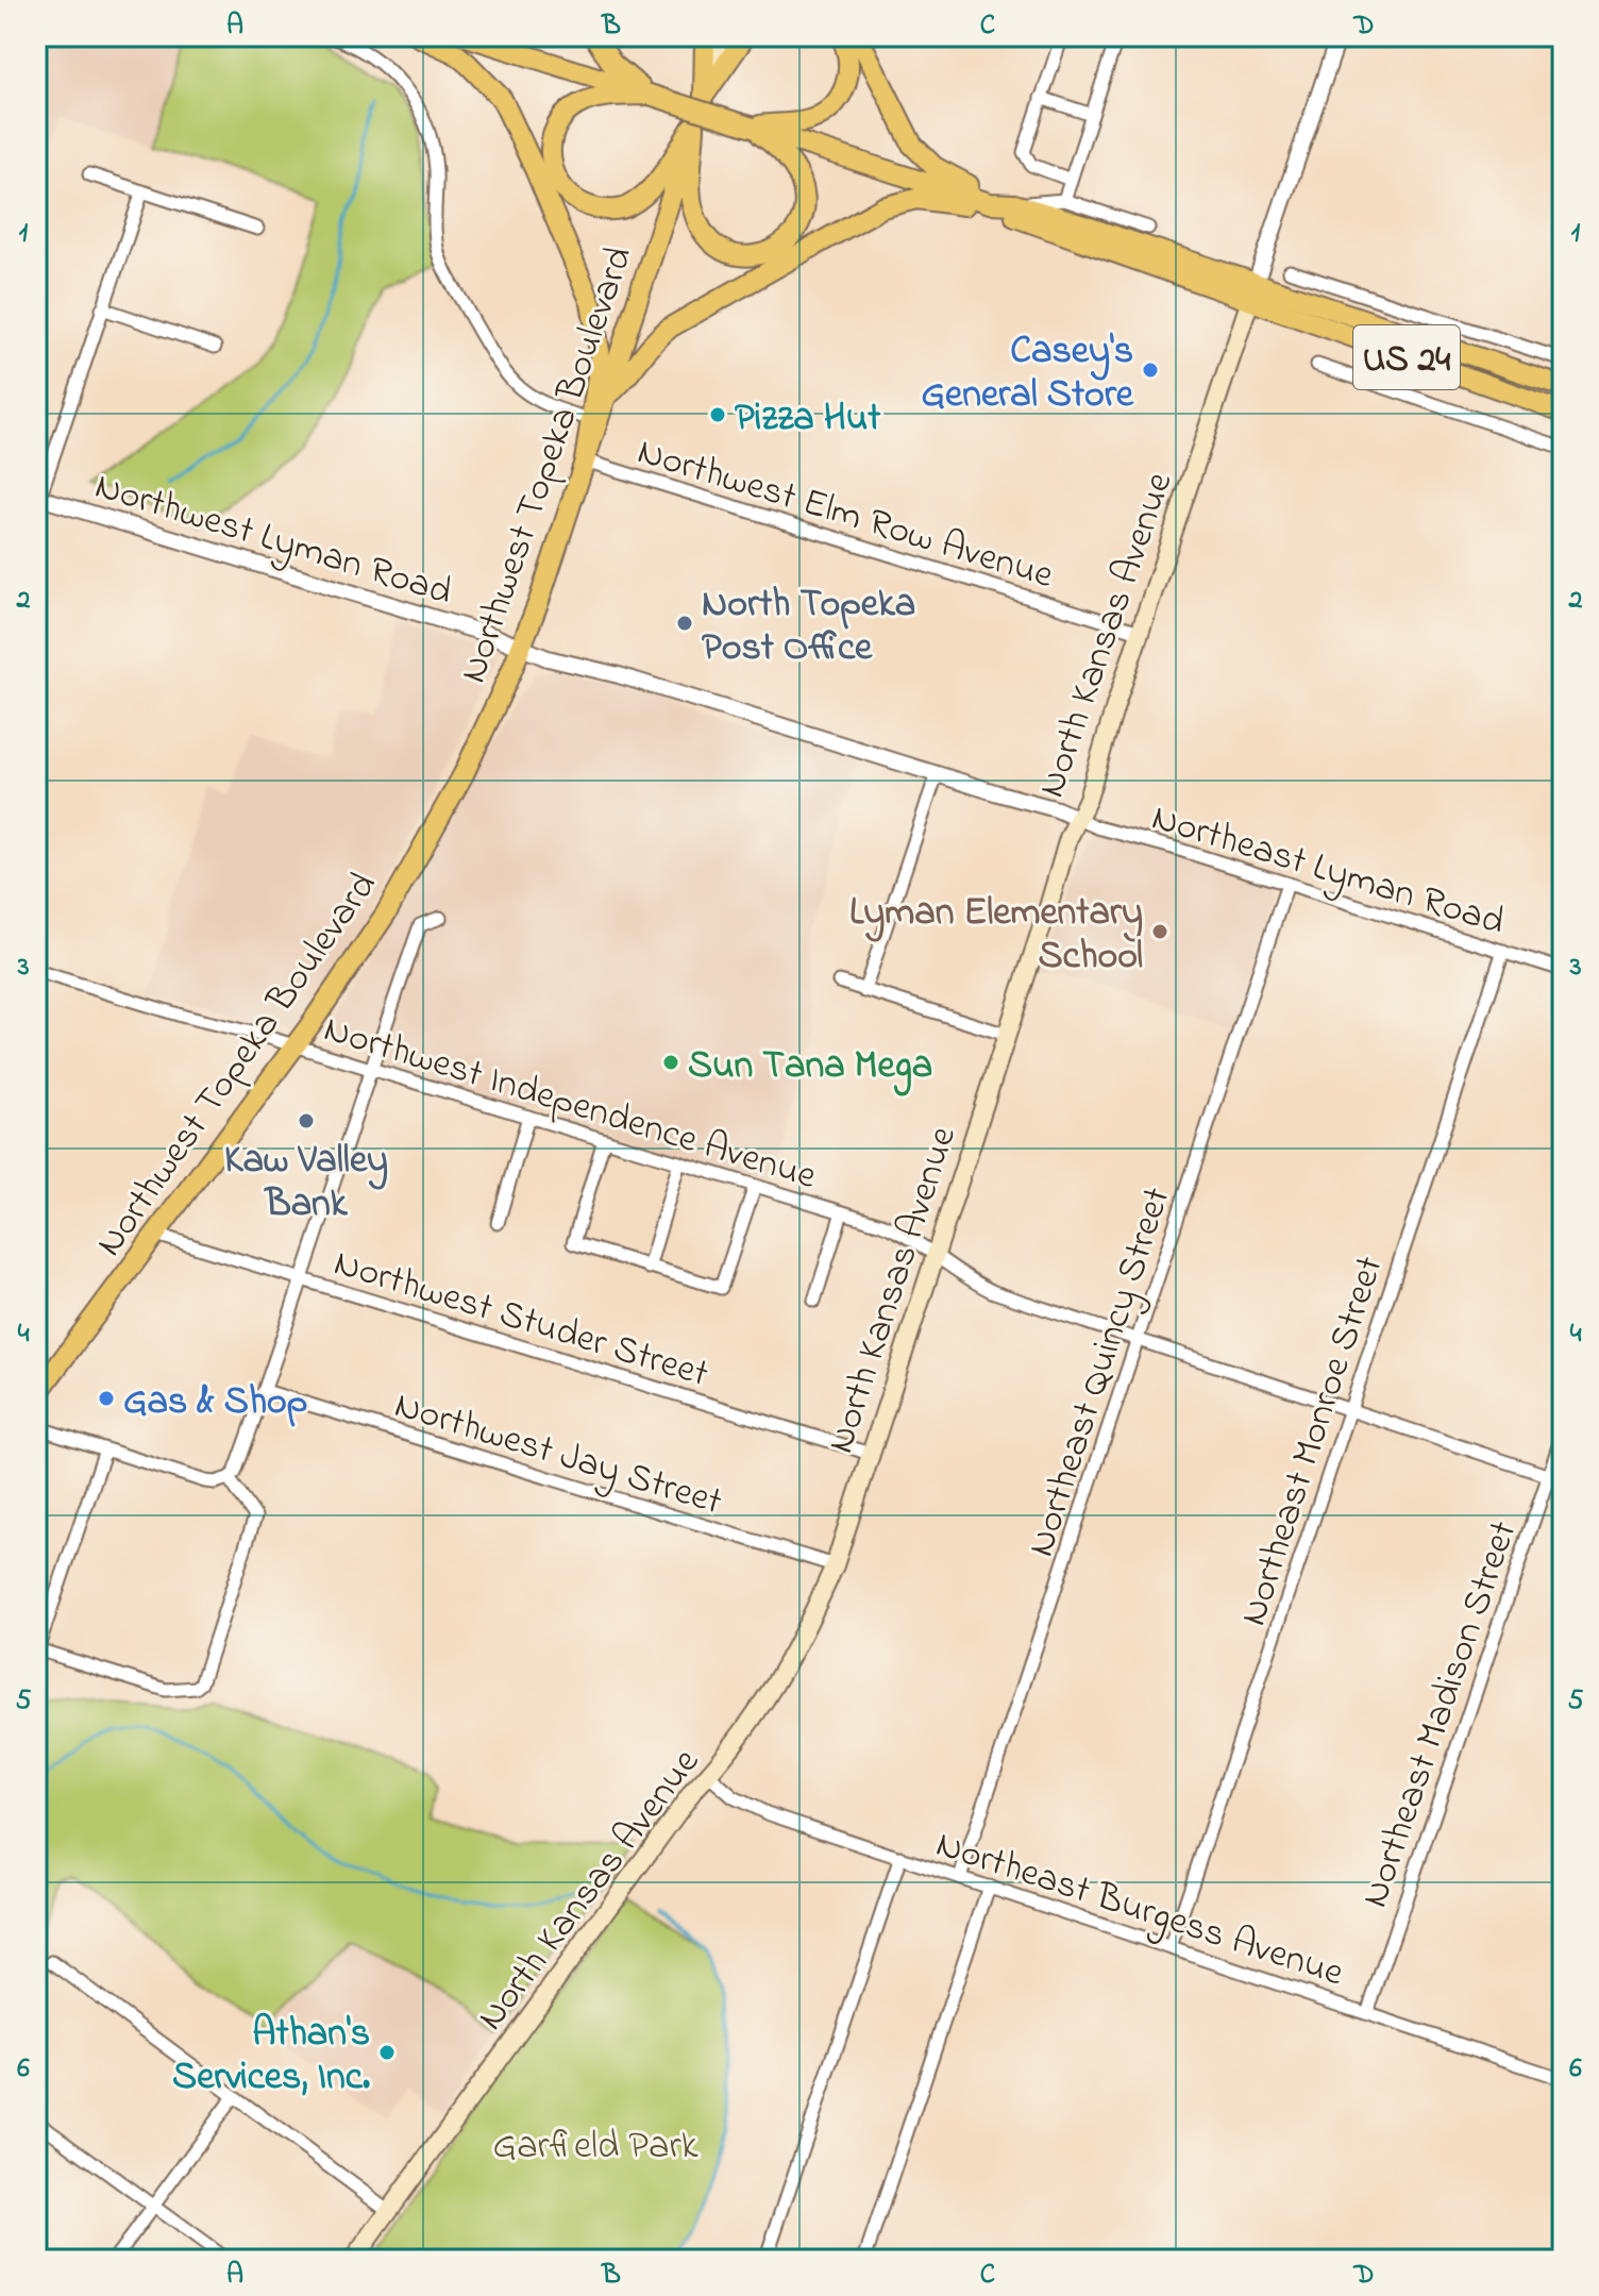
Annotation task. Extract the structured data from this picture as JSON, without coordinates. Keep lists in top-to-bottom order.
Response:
{
  "streets": {
    "main road": ["US 24", "Northwest Topeka Boulevard", "North Kansas Avenue"],
    "street": [
      "Northwest Elm Row Avenue",
      "Northwest Lyman Road",
      "Northeast Lyman Road",
      "Northwest Independence Avenue",
      "Northwest Studer Street",
      "Northeast Quincy Street",
      "Northeast Monroe Street",
      "Northwest Jay Street",
      "Northeast Madison Street",
      "Northeast Burgess Avenue"
    ]
  },
  "crossings": [
    ["US 24", "North Kansas Avenue"],
    ["Northwest Topeka Boulevard", "Northwest Elm Row Avenue"],
    ["Northwest Topeka Boulevard", "Northwest Lyman Road"],
    ["Northwest Topeka Boulevard", "Northwest Independence Avenue"],
    ["Northwest Topeka Boulevard", "Northwest Studer Street"],
    ["Northwest Elm Row Avenue", "North Kansas Avenue"],
    ["Northwest Lyman Road", "North Kansas Avenue"],
    ["Northwest Lyman Road", "Northeast Lyman Road"],
    ["North Kansas Avenue", "Northeast Lyman Road"],
    ["North Kansas Avenue", "Northwest Independence Avenue"],
    ["North Kansas Avenue", "Northwest Studer Street"],
    ["North Kansas Avenue", "Northwest Jay Street"],
    ["North Kansas Avenue", "Northeast Burgess Avenue"],
    ["Northeast Lyman Road", "Northeast Quincy Street"],
    ["Northeast Lyman Road", "Northeast Monroe Street"],
    ["Northwest Independence Avenue", "Northeast Quincy Street"],
    ["Northwest Independence Avenue", "Northeast Monroe Street"],
    ["Northwest Independence Avenue", "Northeast Madison Street"],
    ["Northeast Quincy Street", "Northeast Burgess Avenue"],
    ["Northeast Monroe Street", "Northeast Burgess Avenue"],
    ["Northeast Madison Street", "Northeast Burgess Avenue"]
  ],
  "parks": ["Garfield Park"],
  "places": [
    "Casey's General Store",
    "Pizza Hut",
    "North Topeka Post Office",
    "Lyman Elementary School",
    "Sun Tana Mega",
    "Kaw Valley Bank",
    "Gas & Shop",
    "Athan's Services, Inc."
  ],
  "grid": {
    "columns": [
      "A",
      "B",
      "C",
      "D"
    ],
    "rows": [
      "1",
      "2",
      "3",
      "4",
      "5",
      "6"
    ]
  }
}
